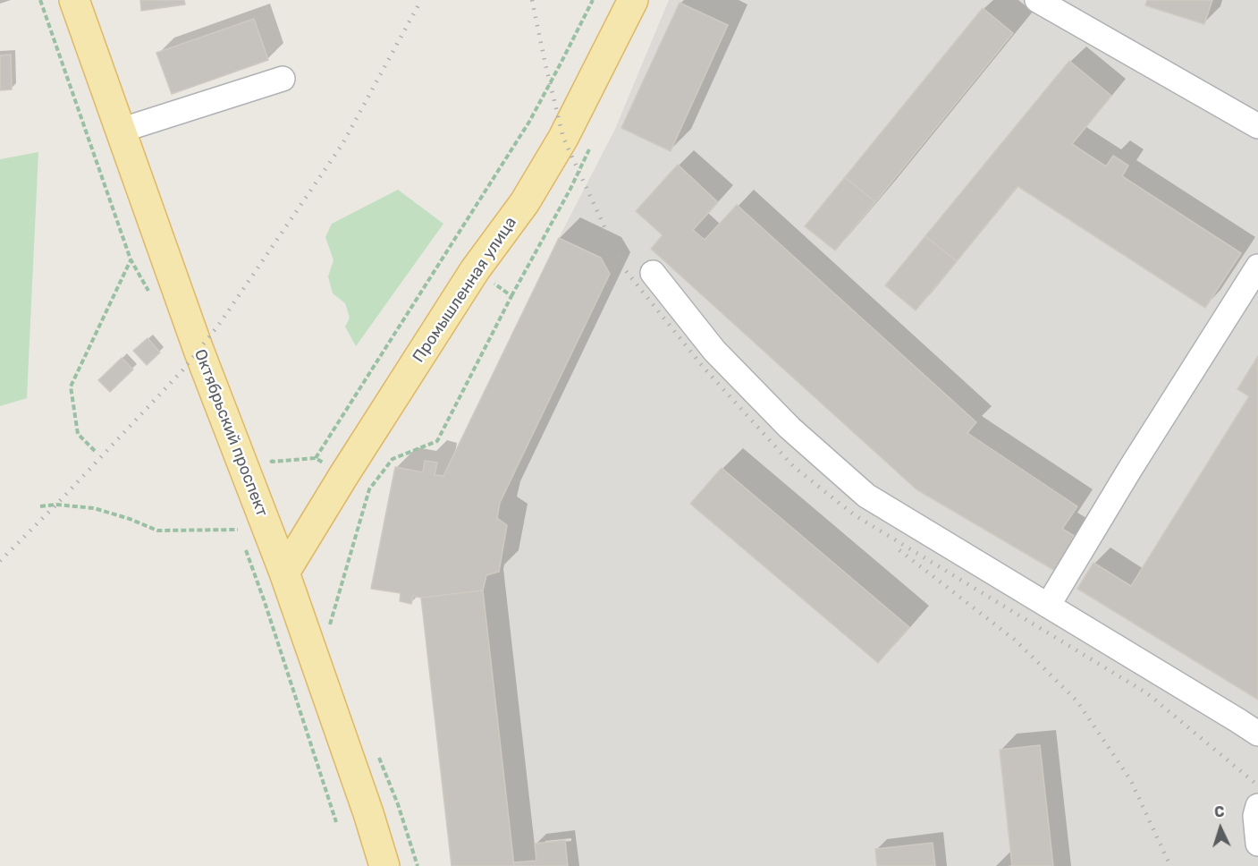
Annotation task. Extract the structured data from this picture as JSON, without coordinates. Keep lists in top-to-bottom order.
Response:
{
  "streets": {
    "main road": ["Промышленная улица", "Октябрьский проспект"]
  },
  "crossings": [
    ["Промышленная улица", "Октябрьский проспект"]
  ],
  "north": "top"
}
